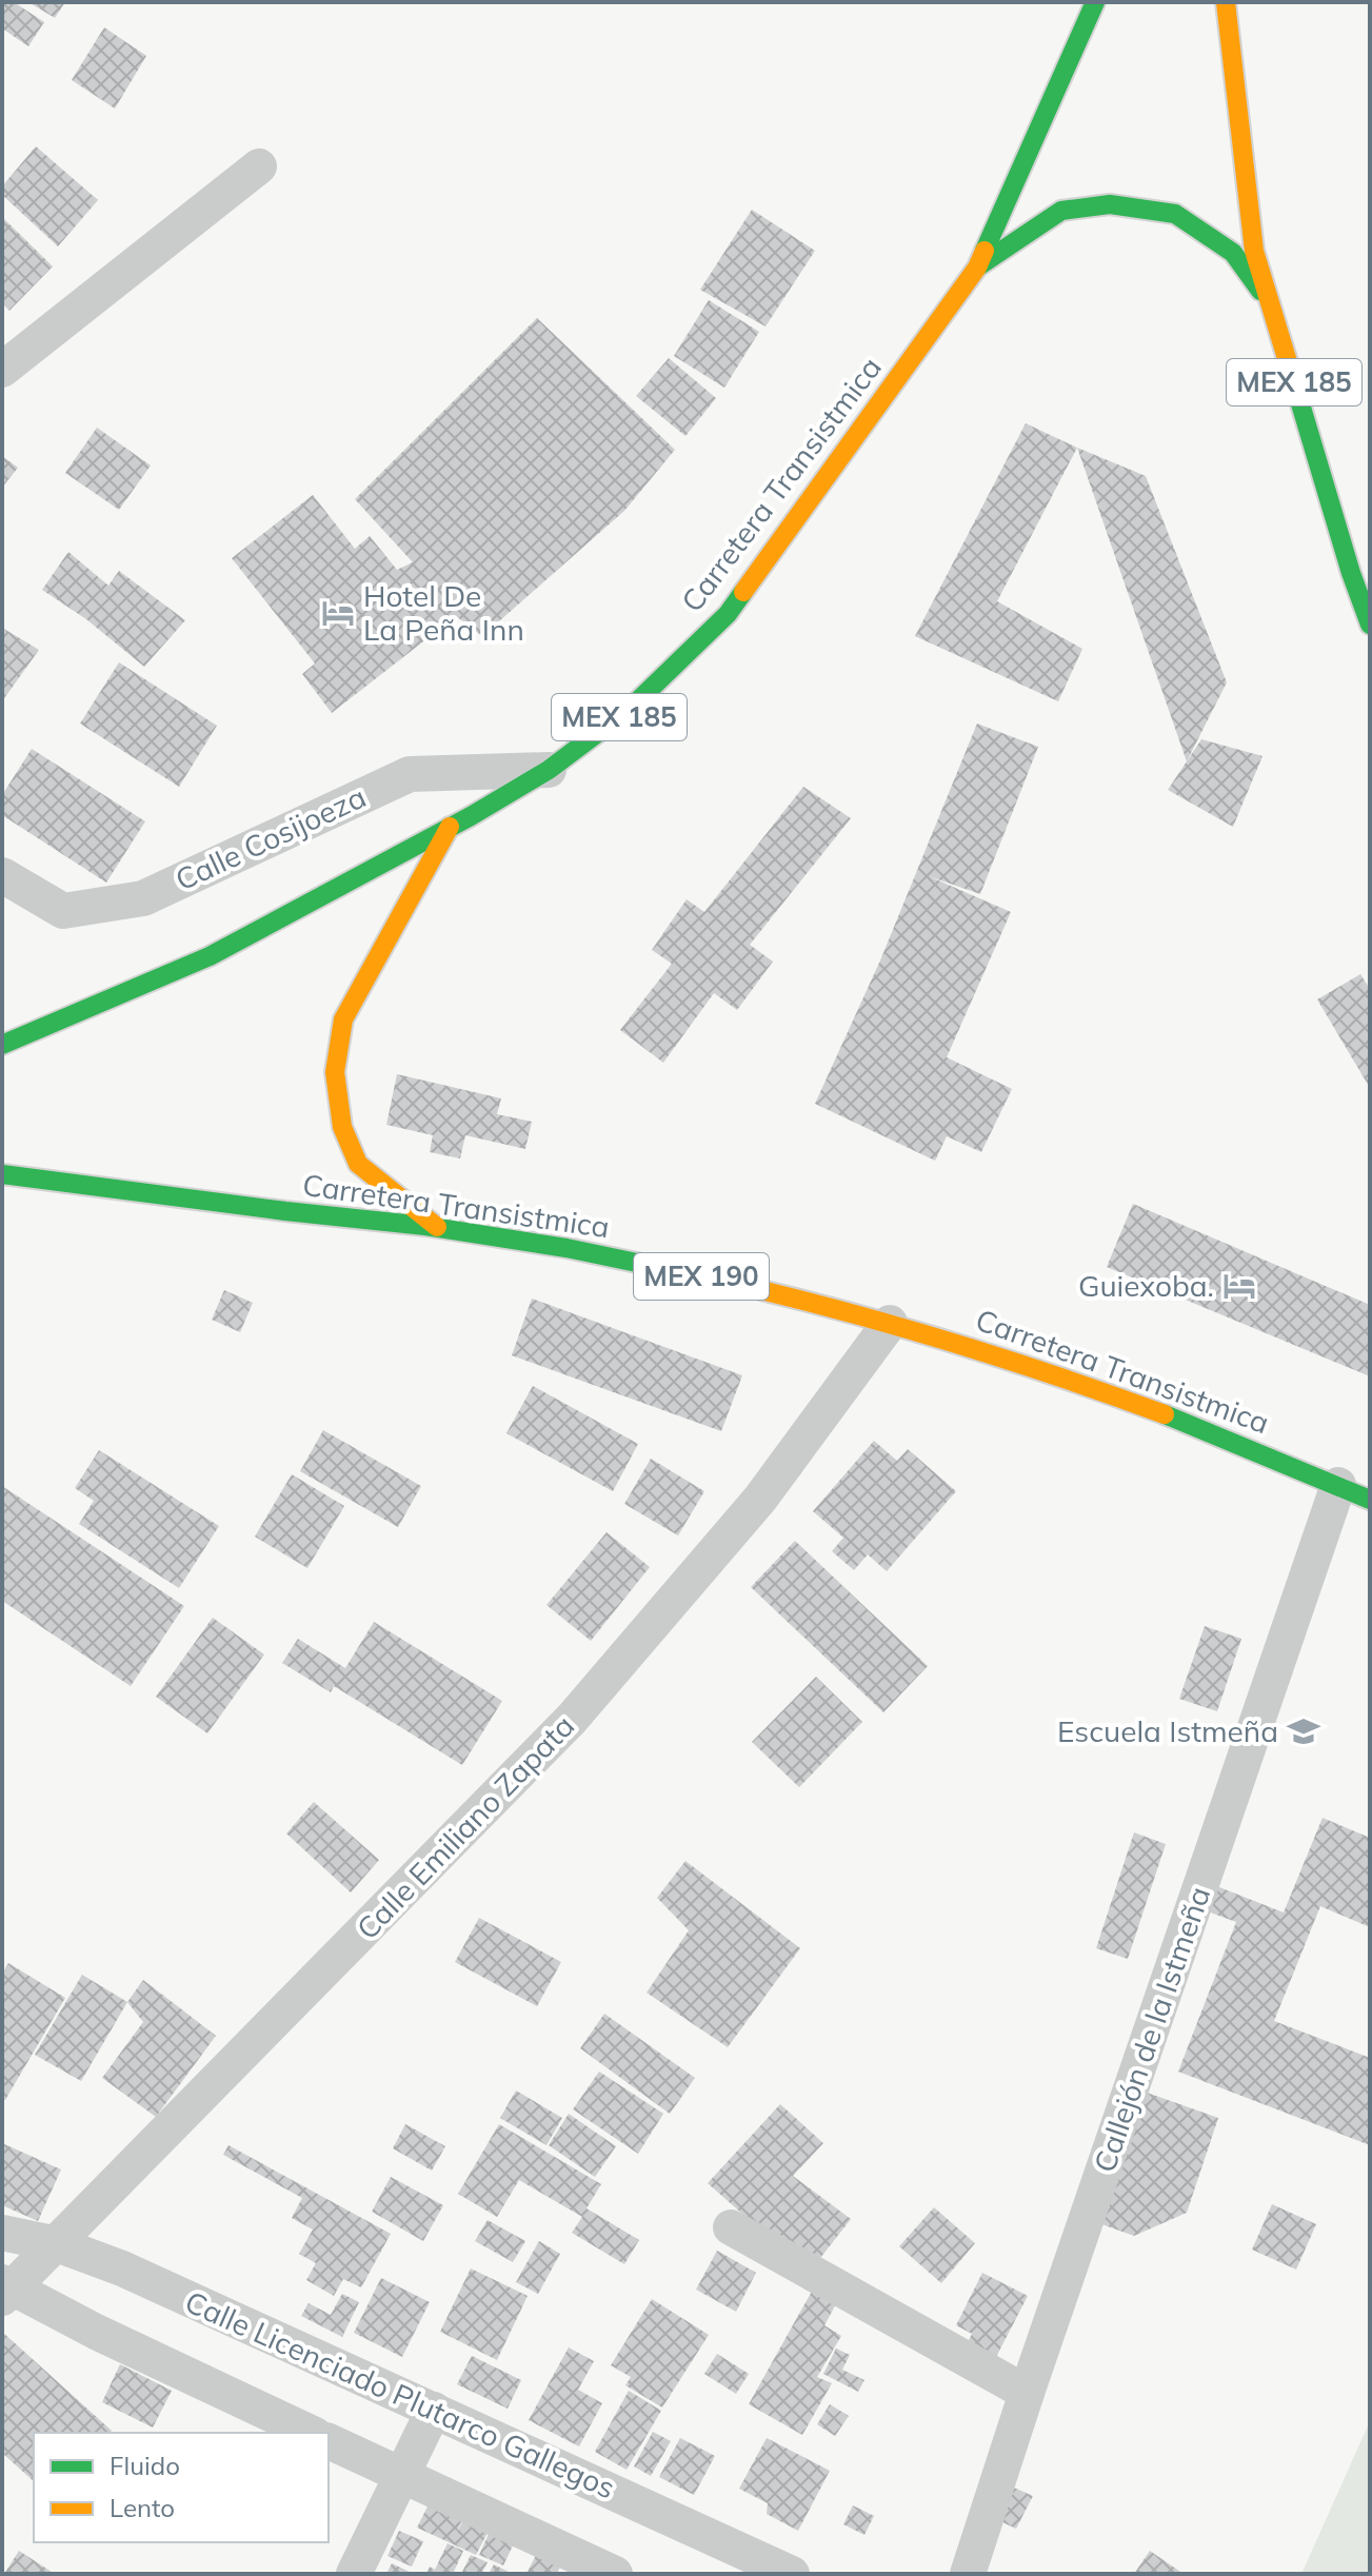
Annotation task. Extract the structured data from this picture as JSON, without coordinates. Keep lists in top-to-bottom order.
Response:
{
  "streets": {
    "main road": ["MEX 185", "Carretera Transistmica", "MEX 190"],
    "street": [
      "Calle Cosijoeza",
      "Calle Emiliano Zapata",
      "Callejón de la Istmeña",
      "Calle Licenciado Plutarco Gallegos"
    ]
  },
  "crossings": [
    ["Carretera Transistmica", "Calle Cosijoeza"],
    ["Carretera Transistmica", "Calle Emiliano Zapata"],
    ["Carretera Transistmica", "Callejón de la Istmeña"],
    ["Calle Emiliano Zapata", "Calle Licenciado Plutarco Gallegos"]
  ],
  "places": {
    "hotel": ["Hotel De La Peña Inn", "Guiexoba."],
    "school or university": ["Escuela Istmeña"]
  },
  "legend": ["Fluido", "Lento"]
}
